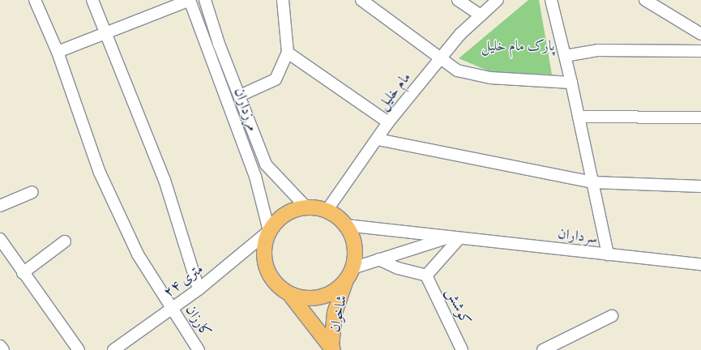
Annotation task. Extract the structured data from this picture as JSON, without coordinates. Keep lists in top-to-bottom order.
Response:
{
  "streets": {
    "main road": ["شاخوان"],
    "street": [
      "مام خلیل",
      "مرزداران",
      "سرداران",
      "۲۴ متری",
      "کوشش",
      "کارزان"
    ]
  },
  "crossings": [
    ["مام خلیل", "مرزداران"],
    ["مام خلیل", "سرداران"],
    ["مام خلیل", "۲۴ متری"],
    ["مام خلیل", "شاخوان"],
    ["مرزداران", "سرداران"],
    ["مرزداران", "۲۴ متری"],
    ["مرزداران", "شاخوان"],
    ["سرداران", "۲۴ متری"],
    ["سرداران", "شاخوان"],
    ["۲۴ متری", "شاخوان"],
    ["۲۴ متری", "کارزان"]
  ],
  "parks": ["پارک مام خلیل"]
}
